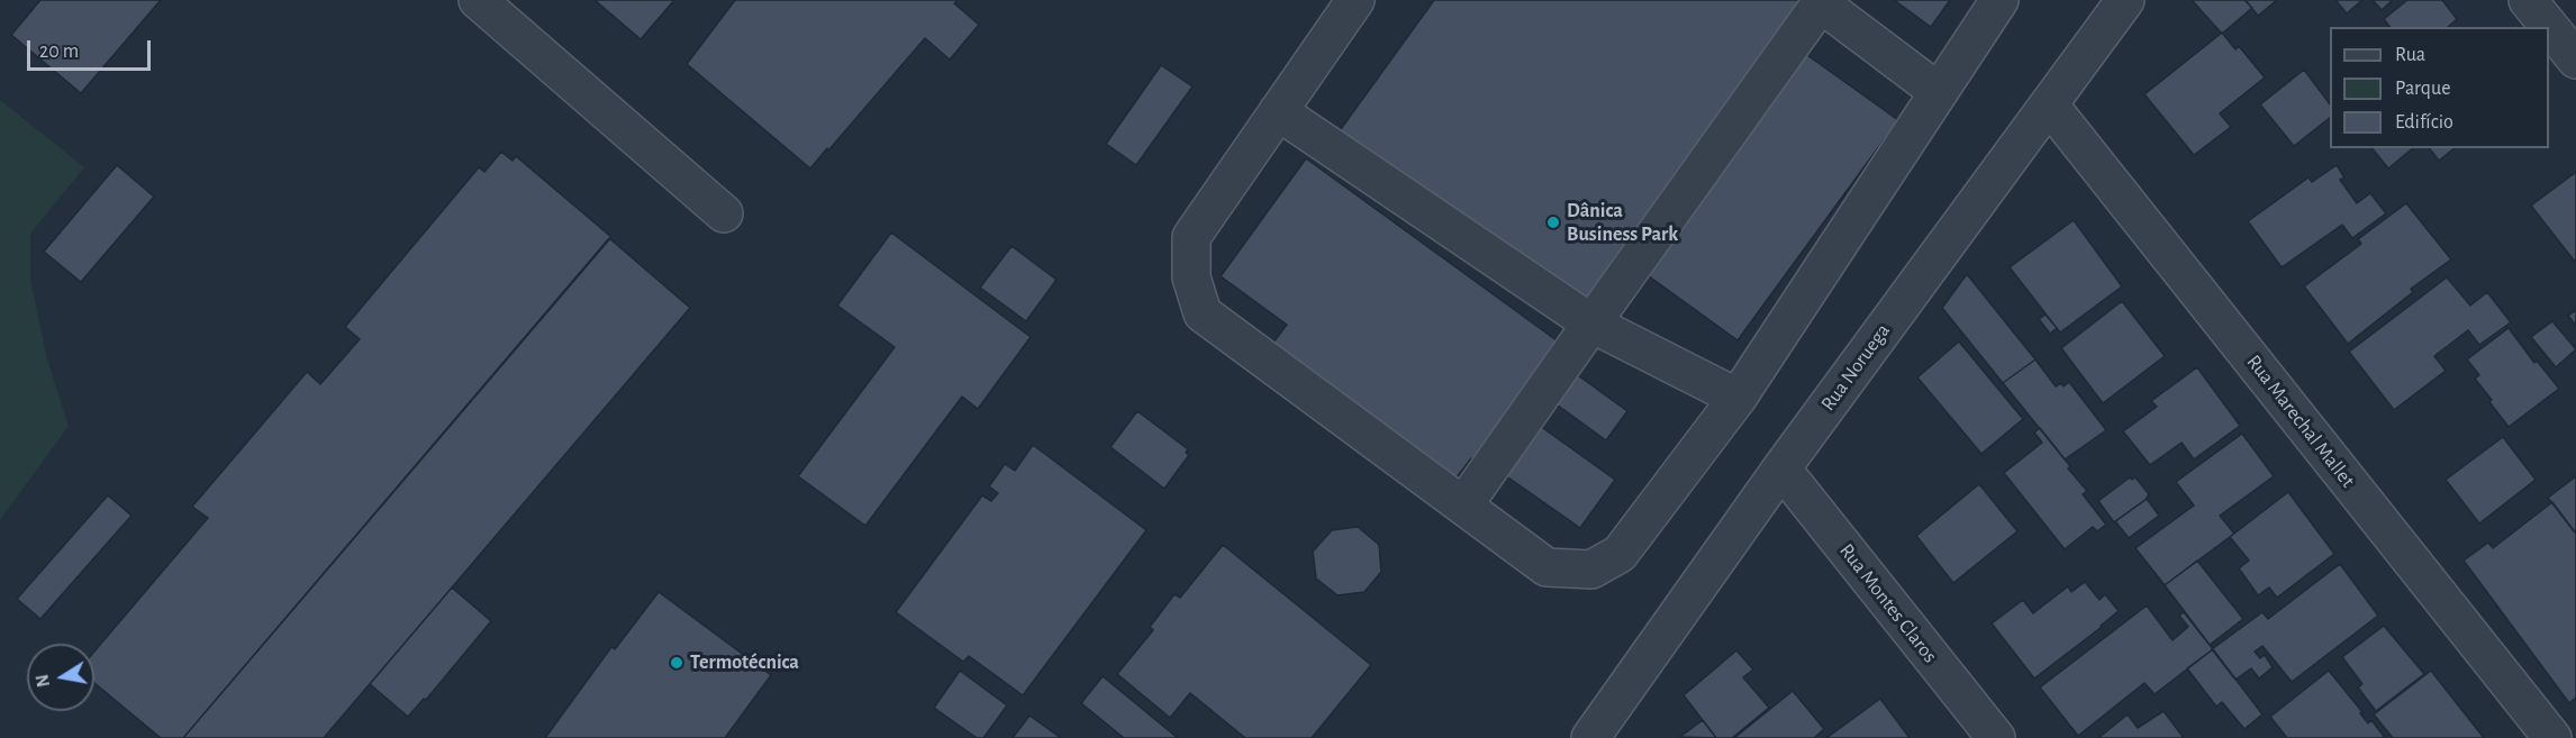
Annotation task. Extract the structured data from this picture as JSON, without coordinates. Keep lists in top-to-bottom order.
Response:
{
  "streets": {
    "street": ["Rua Noruega", "Rua Marechal Mallet", "Rua Montes Claros"]
  },
  "crossings": [
    ["Rua Noruega", "Rua Marechal Mallet"],
    ["Rua Noruega", "Rua Montes Claros"]
  ],
  "places": ["Dânica Business Park", "Termotécnica"],
  "legend": ["Rua", "Parque", "Edifício"],
  "scale_bar": "20 m",
  "north": "left"
}
